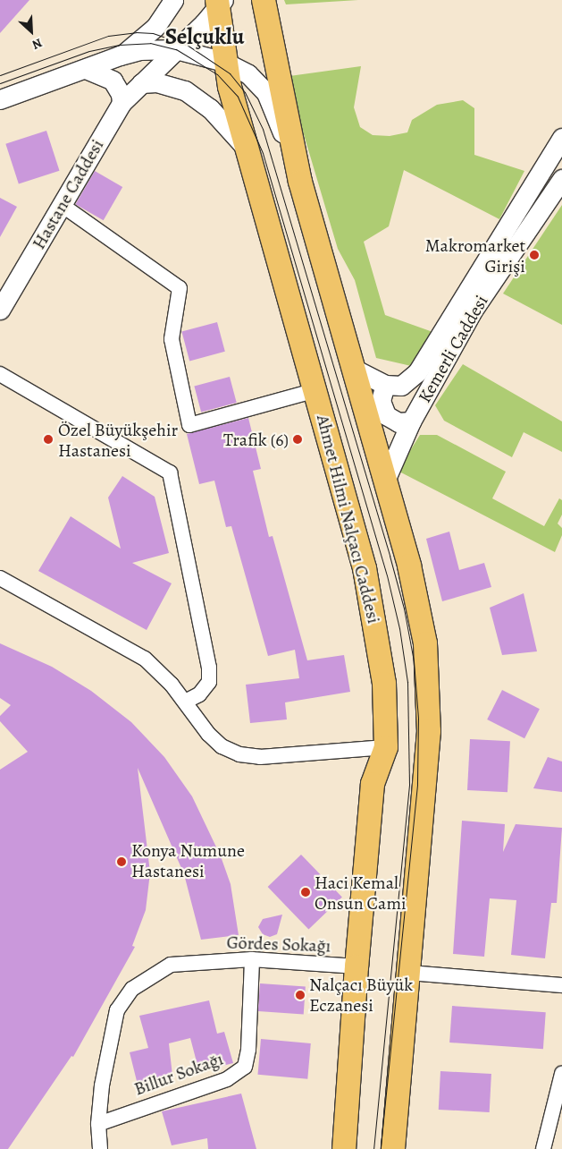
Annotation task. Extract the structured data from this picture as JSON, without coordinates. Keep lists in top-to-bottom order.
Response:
{
  "streets": {
    "main road": ["Ahmet Hilmi Nalçacı Caddesi"],
    "street": [
      "Hastane Caddesi",
      "Kemerli Caddesi",
      "Gördes Sokağı",
      "Billur Sokağı"
    ]
  },
  "crossings": [
    ["Hastane Caddesi", "Ahmet Hilmi Nalçacı Caddesi"],
    ["Ahmet Hilmi Nalçacı Caddesi", "Gördes Sokağı"],
    ["Gördes Sokağı", "Billur Sokağı"]
  ],
  "districts": ["Selçuklu"],
  "places": [
    "Makromarket Girişi",
    "Özel Büyükşehir Hastanesi",
    "Trafik (6)",
    "Konya Numune Hastanesi",
    "Haci Kemal Onsun Cami",
    "Nalçacı Büyük Eczanesi"
  ],
  "north": "bottom right"
}
